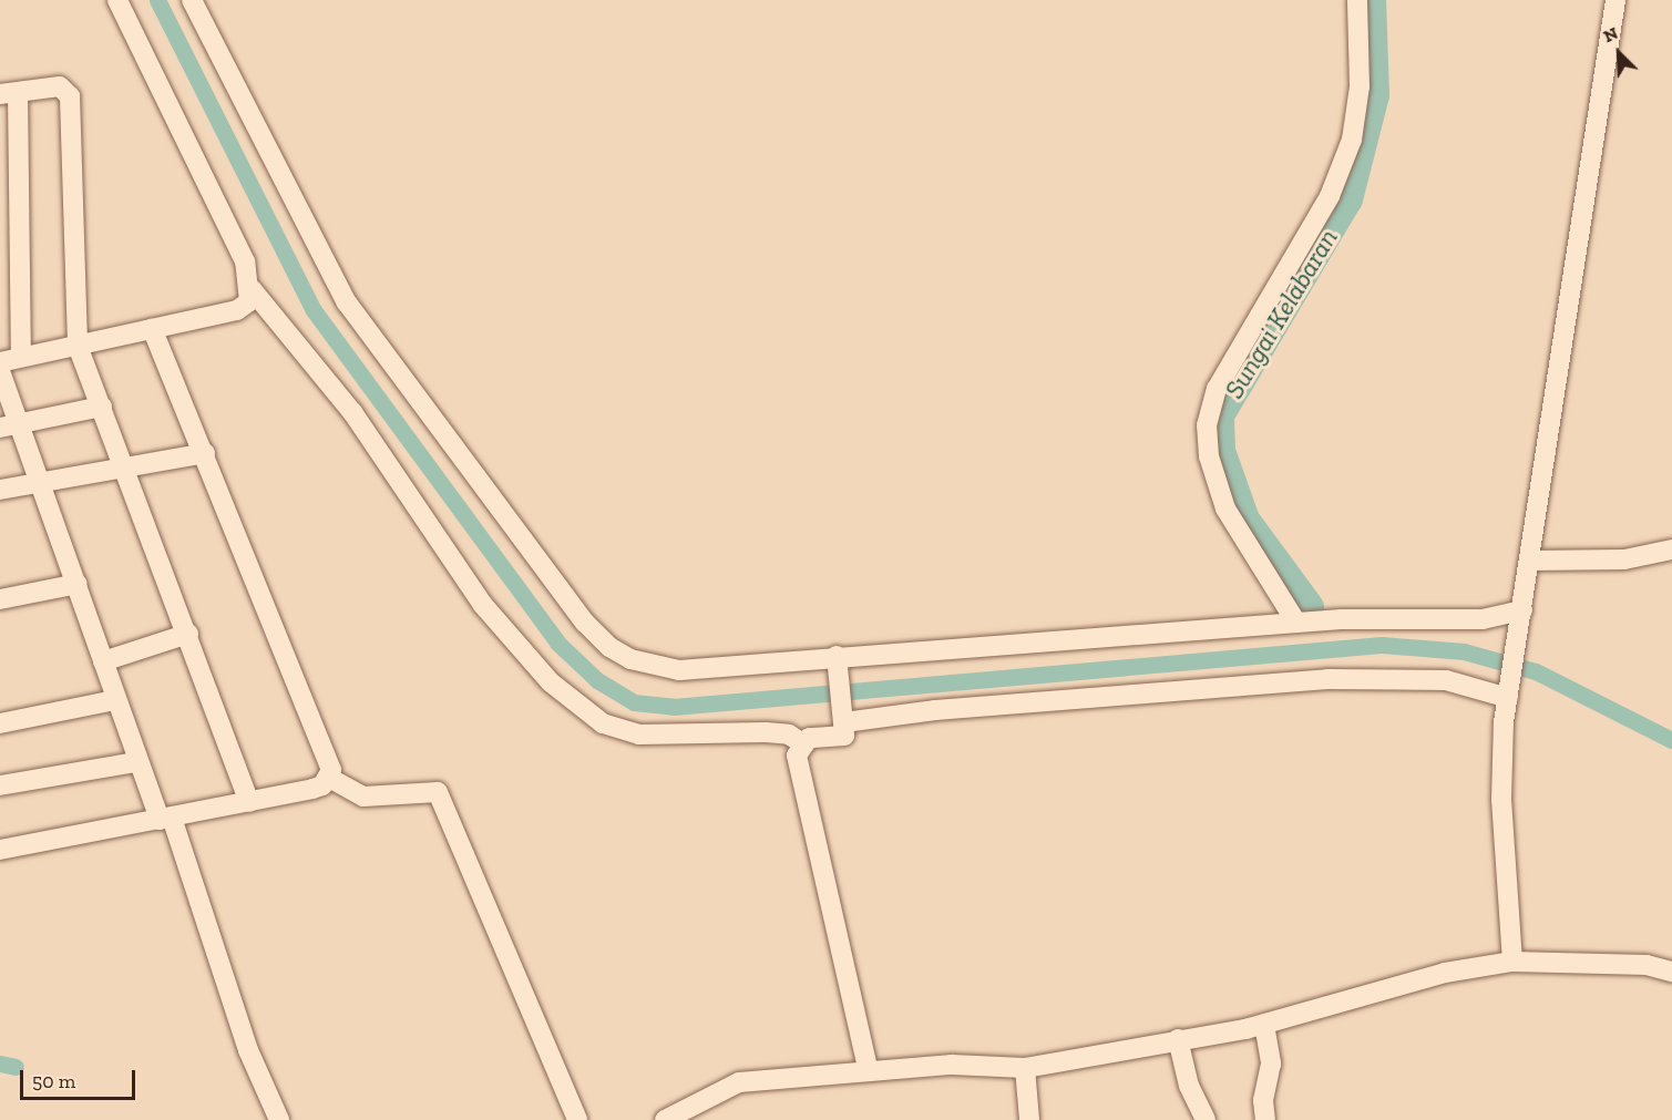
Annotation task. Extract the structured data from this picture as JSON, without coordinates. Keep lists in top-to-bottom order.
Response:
{
  "water": ["Sungai Kelabaran"],
  "scale_bar": "50 m",
  "north": "top left"
}
